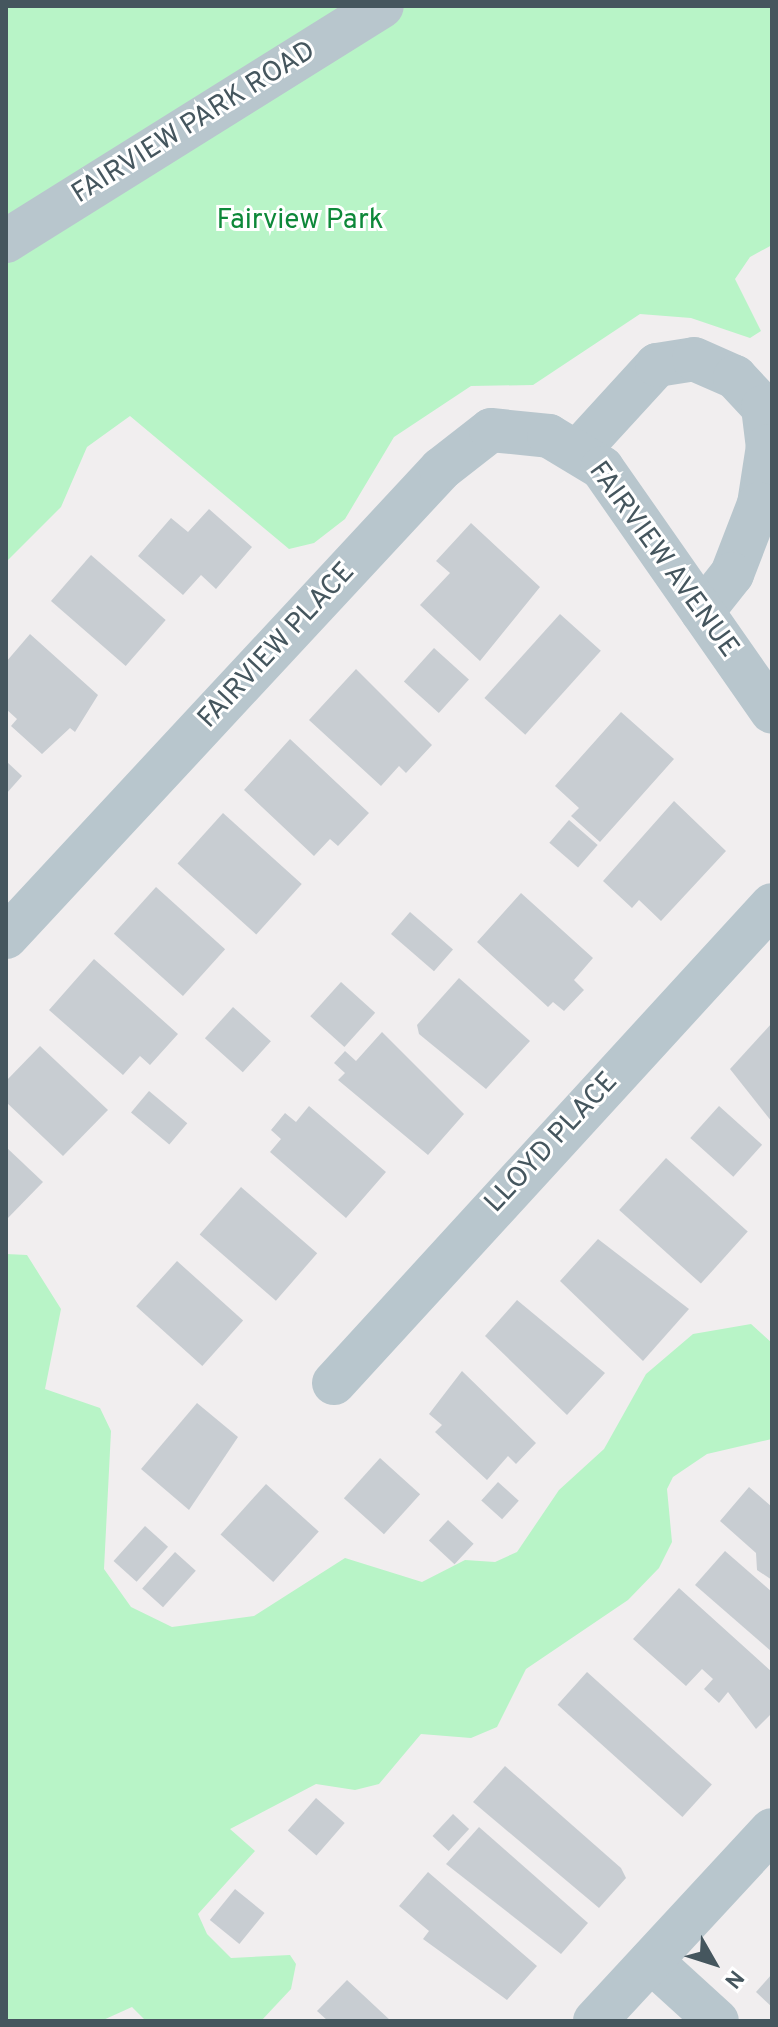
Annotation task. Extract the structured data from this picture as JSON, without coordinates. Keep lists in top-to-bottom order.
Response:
{
  "streets": {
    "street": [
      "FAIRVIEW PARK ROAD",
      "FAIRVIEW AVENUE",
      "FAIRVIEW PLACE",
      "LLOYD PLACE"
    ]
  },
  "crossings": [
    ["FAIRVIEW AVENUE", "FAIRVIEW PLACE"]
  ],
  "parks": ["Fairview Park"],
  "north": "bottom right"
}
